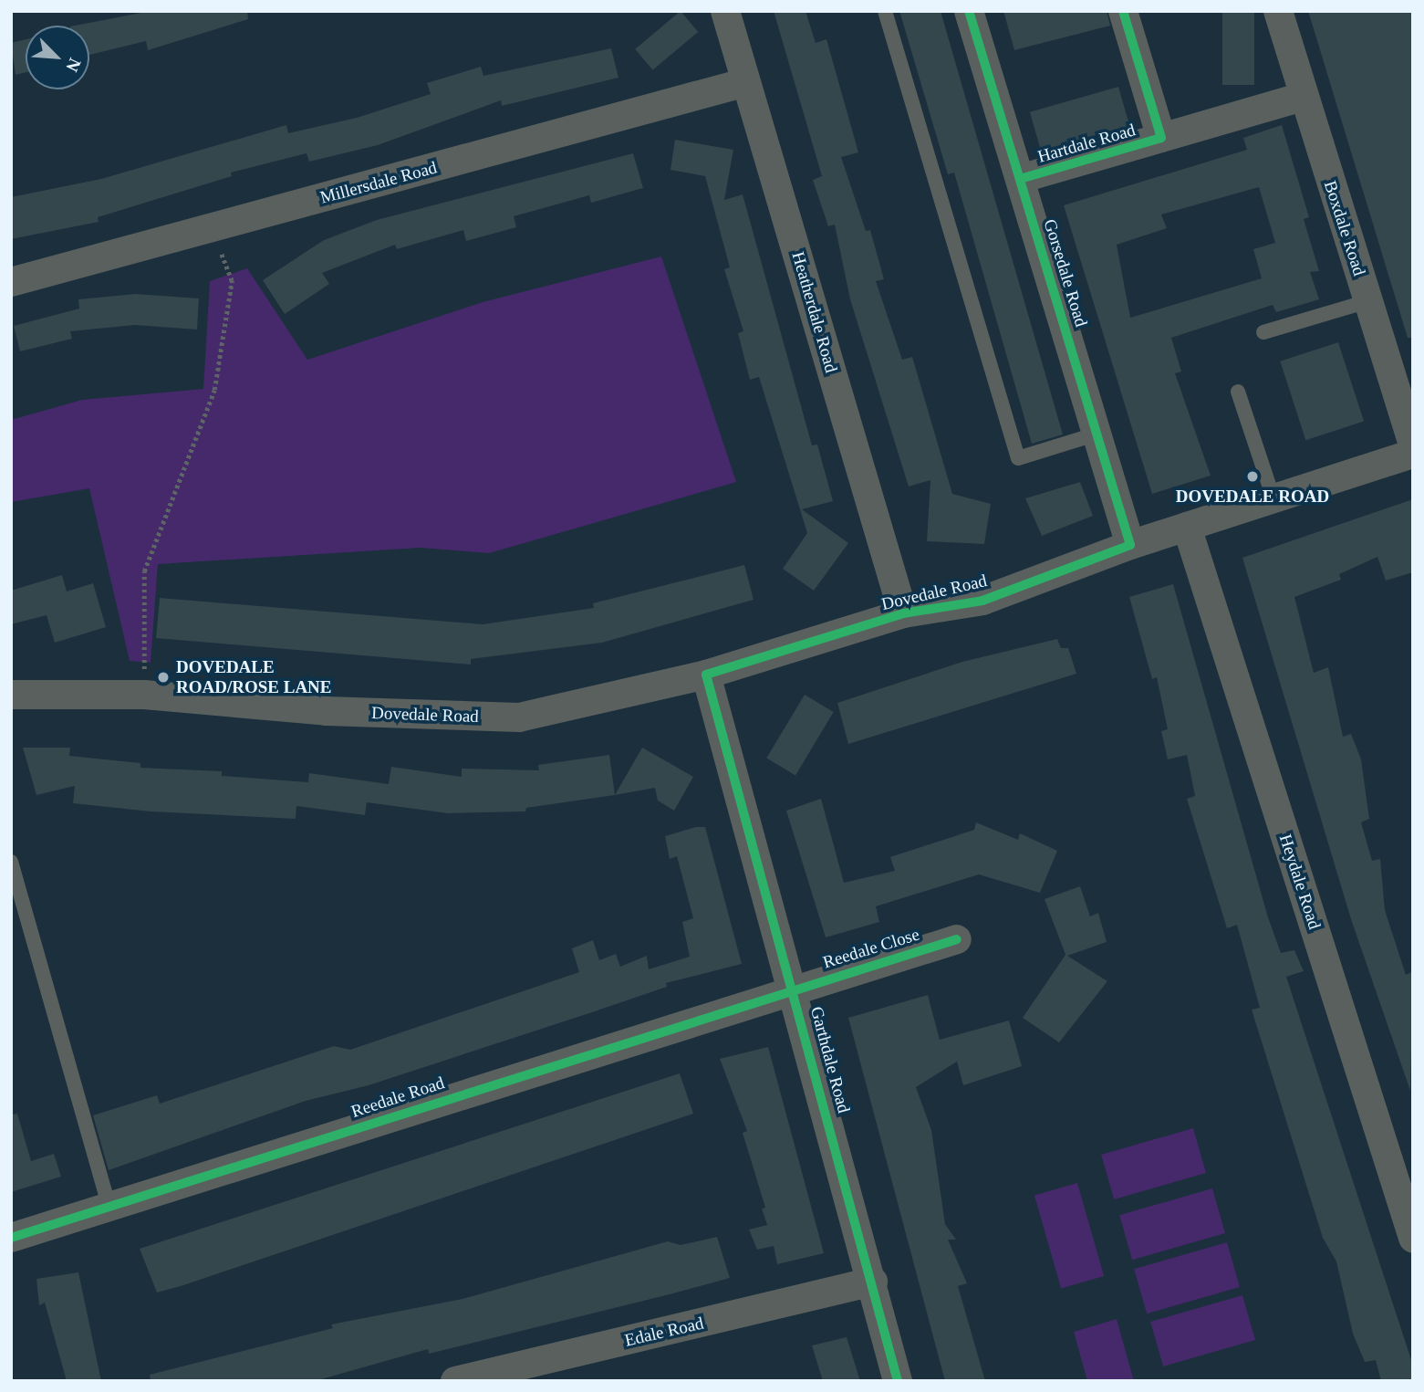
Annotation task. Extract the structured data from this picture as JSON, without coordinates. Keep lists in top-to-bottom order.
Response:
{
  "streets": {
    "street": [
      "Hartdale Road",
      "Millersdale Road",
      "Boxdale Road",
      "Gorsedale Road",
      "Heatherdale Road",
      "Dovedale Road",
      "Heydale Road",
      "Reedale Close",
      "Garthdale Road",
      "Reedale Road",
      "Edale Road"
    ]
  },
  "crossings": [
    ["Hartdale Road", "Boxdale Road"],
    ["Hartdale Road", "Gorsedale Road"],
    ["Millersdale Road", "Heatherdale Road"],
    ["Gorsedale Road", "Dovedale Road"],
    ["Heatherdale Road", "Dovedale Road"],
    ["Dovedale Road", "Heydale Road"],
    ["Dovedale Road", "Garthdale Road"],
    ["Reedale Close", "Garthdale Road"],
    ["Reedale Close", "Reedale Road"],
    ["Garthdale Road", "Reedale Road"],
    ["Garthdale Road", "Edale Road"]
  ],
  "places": ["DOVEDALE ROAD", "DOVEDALE ROAD/ROSE LANE"],
  "north": "bottom right"
}
